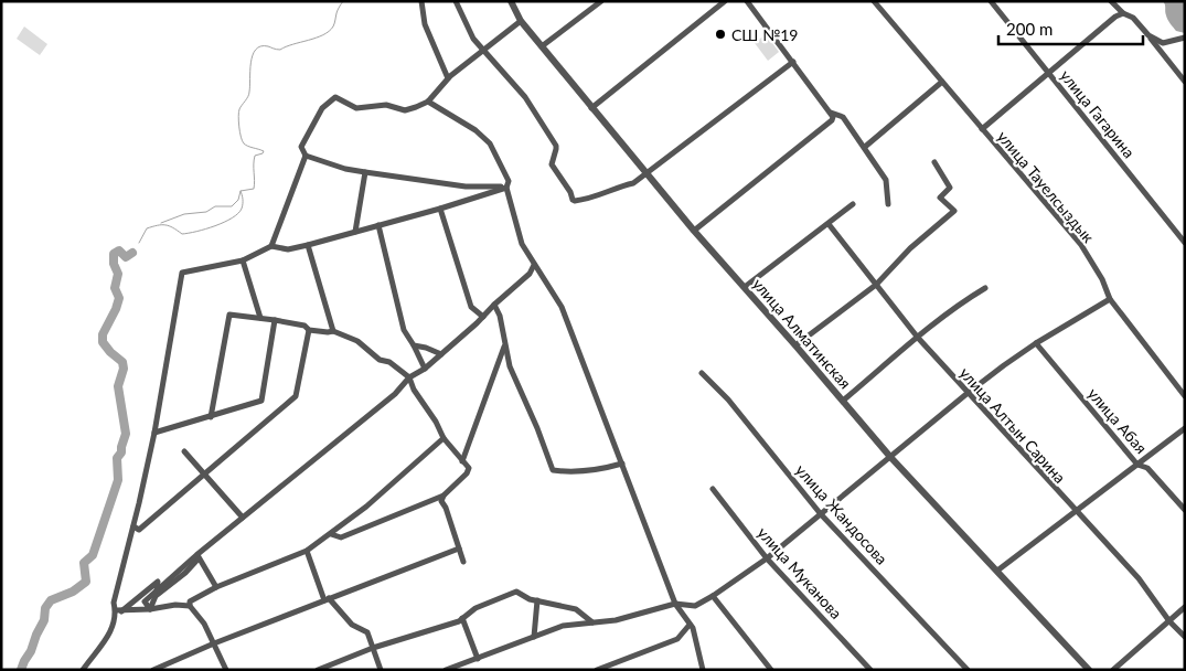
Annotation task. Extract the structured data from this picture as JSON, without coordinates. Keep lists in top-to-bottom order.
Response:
{
  "streets": {
    "street": [
      "улица Гагарина",
      "улица Тауелсыздык",
      "улица Алматинская",
      "улица Абая",
      "улица Алтын Сарина",
      "улица Жандосова",
      "улица Муканова"
    ]
  },
  "places": ["СШ №19"],
  "scale_bar": "200 m"
}
